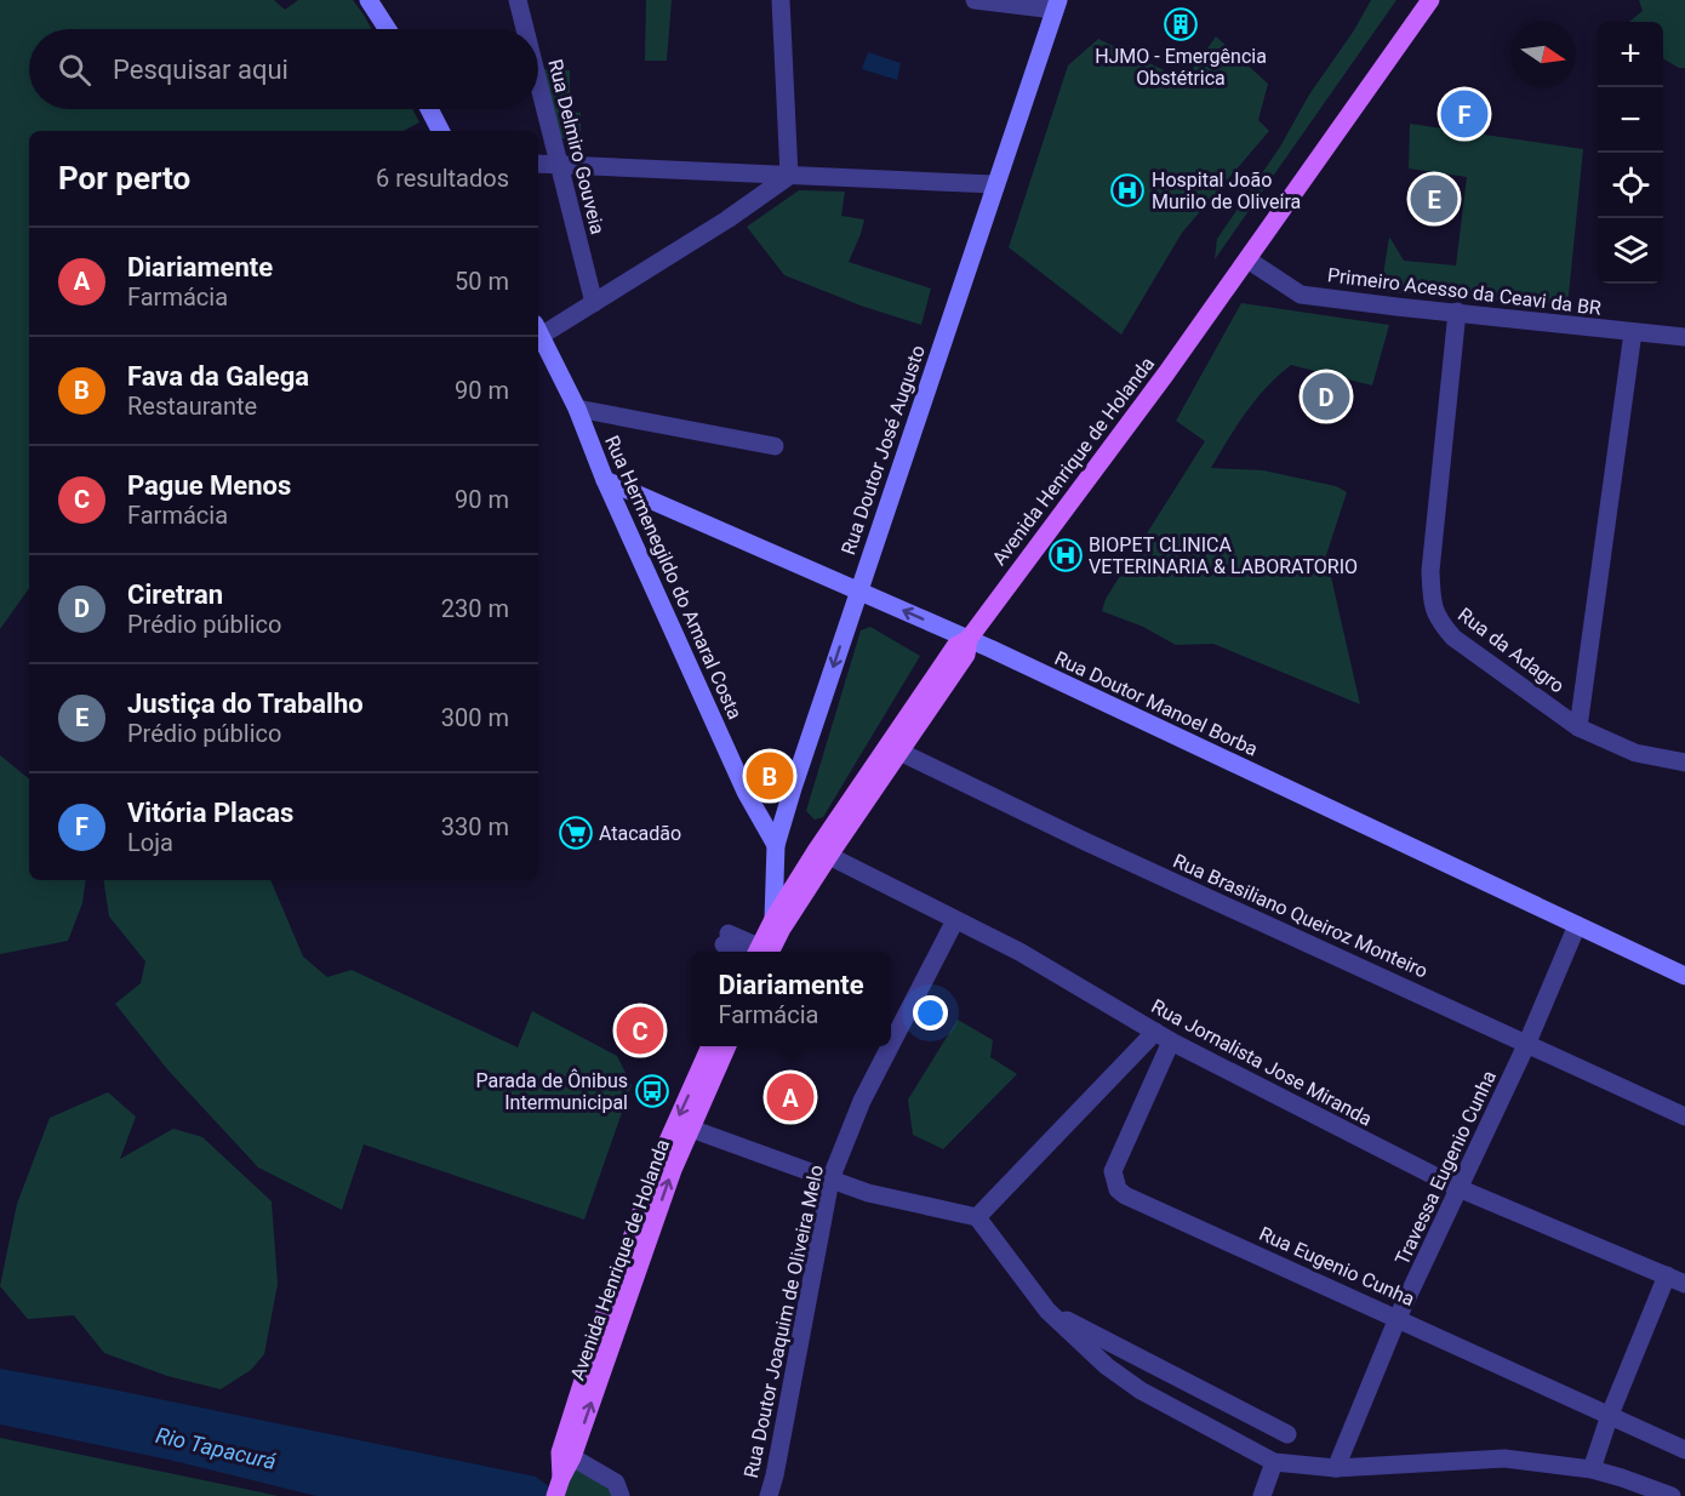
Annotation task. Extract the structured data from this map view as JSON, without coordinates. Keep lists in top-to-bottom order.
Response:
{
  "streets": {
    "main road": ["Avenida Henrique de Holanda"],
    "street": [
      "Rua Delmiro Gouveia",
      "Primeiro Acesso da Ceavi da BR",
      "Rua Doutor José Augusto",
      "Rua Hermenegildo do Amaral Costa",
      "Rua da Adagro",
      "Rua Doutor Manoel Borba",
      "Rua Brasiliano Queiroz Monteiro",
      "Rua Jornalista Jose Miranda",
      "Travessa Eugenio Cunha",
      "Rua Eugenio Cunha",
      "Rua Doutor Joaquim de Oliveira Melo"
    ]
  },
  "crossings": [
    ["Primeiro Acesso da Ceavi da BR", "Avenida Henrique de Holanda"],
    ["Primeiro Acesso da Ceavi da BR", "Rua da Adagro"],
    ["Rua Doutor José Augusto", "Rua Hermenegildo do Amaral Costa"],
    ["Rua Doutor José Augusto", "Rua Doutor Manoel Borba"],
    ["Avenida Henrique de Holanda", "Rua Doutor Manoel Borba"],
    ["Avenida Henrique de Holanda", "Rua Brasiliano Queiroz Monteiro"],
    ["Avenida Henrique de Holanda", "Rua Jornalista Jose Miranda"],
    ["Rua Hermenegildo do Amaral Costa", "Rua Doutor Manoel Borba"],
    ["Rua Doutor Manoel Borba", "Travessa Eugenio Cunha"],
    ["Rua Brasiliano Queiroz Monteiro", "Travessa Eugenio Cunha"],
    ["Rua Jornalista Jose Miranda", "Travessa Eugenio Cunha"],
    ["Rua Jornalista Jose Miranda", "Rua Eugenio Cunha"],
    ["Rua Jornalista Jose Miranda", "Rua Doutor Joaquim de Oliveira Melo"],
    ["Travessa Eugenio Cunha", "Rua Eugenio Cunha"]
  ],
  "water": ["Rio Tapacurá"],
  "places": {
    "building": ["HJMO - Emergência Obstétrica"],
    "hospital": ["Hospital João Murilo de Oliveira", "BIOPET CLINICA VETERINARIA & LABORATORIO"],
    "supermarket": ["Atacadão"],
    "bus stop": ["Parada de Ônibus Intermunicipal"]
  },
  "north": "right",
  "page": {
    "map_buttons": ["+", "−"],
    "search": "Pesquisar aqui",
    "pins": [
      "F",
      "E",
      "D",
      "B",
      "C",
      "A"
    ],
    "heading": ["Por perto", "6 resultados"],
    "list": [
      {
        "mark": "A",
        "name": "Diariamente",
        "note": "Farmácia",
        "value": "50 m"
      },
      {
        "mark": "B",
        "name": "Fava da Galega",
        "note": "Restaurante",
        "value": "90 m"
      },
      {
        "mark": "C",
        "name": "Pague Menos",
        "note": "Farmácia",
        "value": "90 m"
      },
      {
        "mark": "D",
        "name": "Ciretran",
        "note": "Prédio público",
        "value": "230 m"
      },
      {
        "mark": "E",
        "name": "Justiça do Trabalho",
        "note": "Prédio público",
        "value": "300 m"
      },
      {
        "mark": "F",
        "name": "Vitória Placas",
        "note": "Loja",
        "value": "330 m"
      }
    ],
    "popup": ["Diariamente", "Farmácia"]
  }
}
